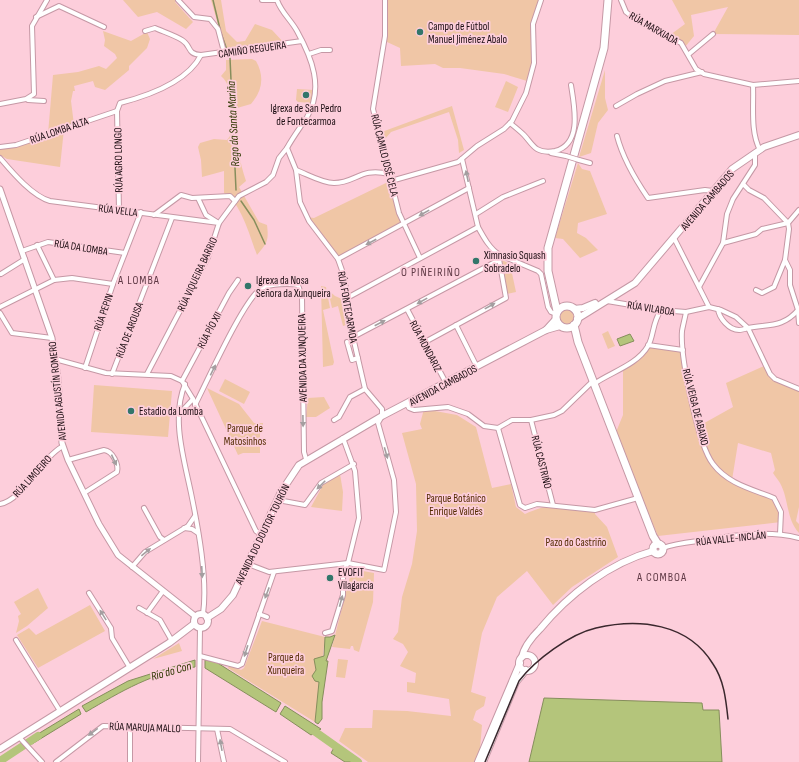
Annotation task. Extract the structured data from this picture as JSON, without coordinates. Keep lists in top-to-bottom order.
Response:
{
  "streets": {
    "main road": ["AVENIDA CAMBADOS", "AVENIDA DO DOUTOR TOURÓN", "RÚA VALLE-INCLÁN"],
    "street": [
      "RÚA MARXIADA",
      "CAMIÑO REGUEIRA",
      "RÚA LOMBA ALTA",
      "RÚA CAMILO JOSÉ CELA",
      "RÚA AGRO LONGO",
      "RÚA VELLA",
      "RÚA DA LOMBA",
      "RÚA VIQUEIRA BARRIO",
      "RÚA FONTECARMOA",
      "RÚA VILABOA",
      "RÚA PEPIN",
      "RÚA DE AROUSA",
      "RÚA PÍO XII",
      "RÚA MONDARIZ",
      "AVENIDA DA XUNQUEIRA",
      "AVENIDA AGUSTÍN ROMERO",
      "RÚA VEIGA DE ABAIXO",
      "RÚA CASTRIÑO",
      "RÚA LIMOEIRO",
      "RÚA MARUJA MALLO"
    ]
  },
  "crossings": [
    ["RÚA LOMBA ALTA", "RÚA AGRO LONGO"],
    ["RÚA AGRO LONGO", "RÚA VELLA"],
    ["AVENIDA CAMBADOS", "RÚA FONTECARMOA"],
    ["AVENIDA CAMBADOS", "RÚA MONDARIZ"],
    ["AVENIDA CAMBADOS", "AVENIDA DO DOUTOR TOURÓN"],
    ["RÚA VELLA", "RÚA VIQUEIRA BARRIO"],
    ["RÚA VELLA", "RÚA PEPIN"],
    ["RÚA VELLA", "RÚA DE AROUSA"],
    ["RÚA DA LOMBA", "RÚA PEPIN"],
    ["RÚA DA LOMBA", "AVENIDA AGUSTÍN ROMERO"],
    ["RÚA VIQUEIRA BARRIO", "RÚA FONTECARMOA"],
    ["RÚA FONTECARMOA", "AVENIDA DO DOUTOR TOURÓN"],
    ["RÚA VILABOA", "RÚA VEIGA DE ABAIXO"],
    ["RÚA PÍO XII", "AVENIDA DO DOUTOR TOURÓN"],
    ["AVENIDA DA XUNQUEIRA", "AVENIDA DO DOUTOR TOURÓN"],
    ["AVENIDA AGUSTÍN ROMERO", "RÚA LIMOEIRO"],
    ["RÚA VEIGA DE ABAIXO", "RÚA VALLE-INCLÁN"]
  ],
  "districts": ["O PIÑEIRIÑO", "A LOMBA", "A COMBOA"],
  "water": ["Rego da Santa Mariña", "Río do Con"],
  "parks": [
    "Parque de Matosinhos",
    "Parque Botánico Enrique Valdés",
    "Pazo do Castriño",
    "Parque da Xunqueira"
  ],
  "places": [
    "Campo de Fútbol Manuel Jiménez Abalo",
    "Igrexa de San Pedro de Fontecarmoa",
    "Ximnasio Squash Sobradelo",
    "Igrexa da Nosa Señora da Xunqueira",
    "Estadio da Lomba",
    "EVOFIT Vilagarcía"
  ]
}
